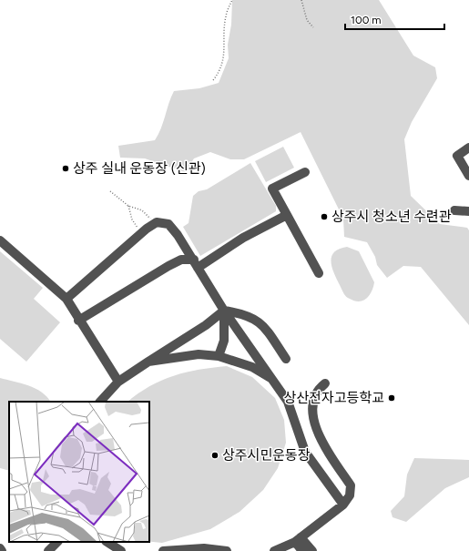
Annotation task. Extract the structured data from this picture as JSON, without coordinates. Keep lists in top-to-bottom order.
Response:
{
  "places": [
    "상주 실내 운동장 (신관)",
    "상주시 청소년 수련관",
    "상산전자고등학교",
    "상주시민운동장"
  ],
  "scale_bar": "100 m"
}
